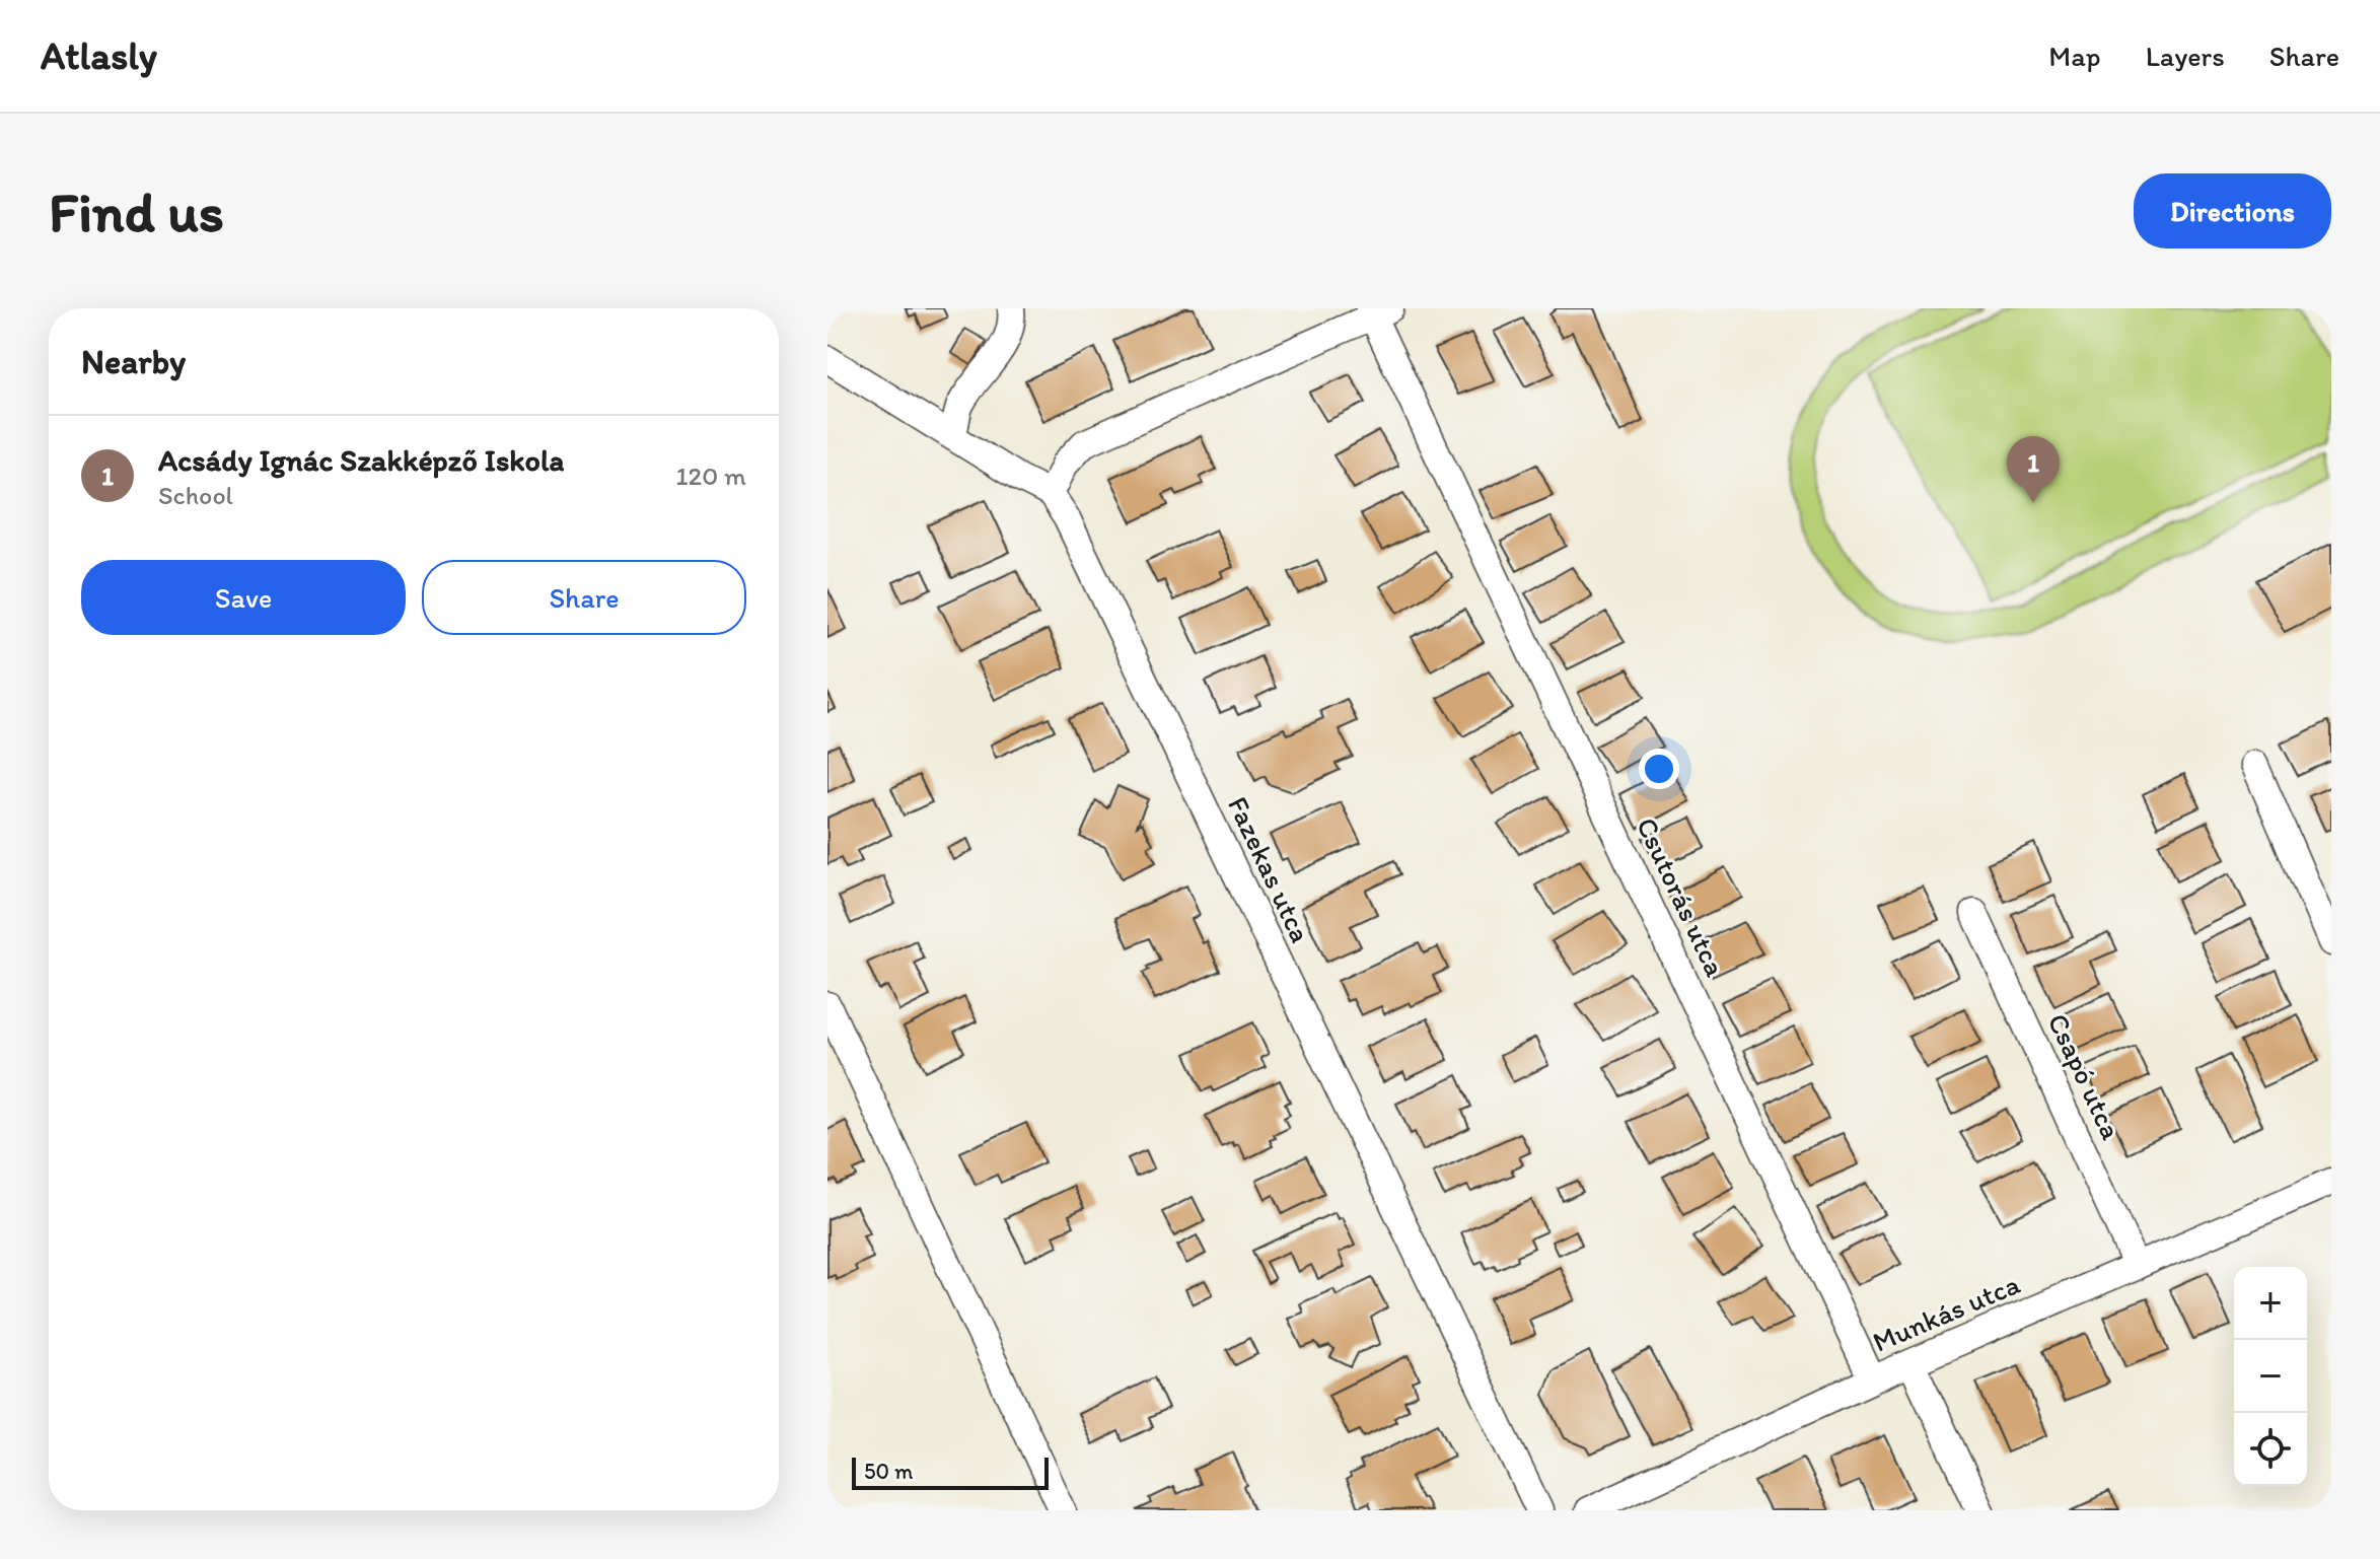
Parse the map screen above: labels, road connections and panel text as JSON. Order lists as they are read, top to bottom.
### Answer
{
  "streets": {
    "street": [
      "Fazekas utca",
      "Csutorás utca",
      "Csapó utca",
      "Munkás utca"
    ]
  },
  "crossings": [
    ["Csutorás utca", "Munkás utca"],
    ["Csapó utca", "Munkás utca"]
  ],
  "scale_bar": "50 m",
  "page": {
    "header": "Atlasly",
    "nav": ["Map", "Layers", "Share"],
    "buttons": [
      "Directions",
      ["Save", "Share"]
    ],
    "title": "Find us",
    "heading": "Nearby",
    "list": [
      {
        "mark": "1",
        "name": "Acsády Ignác Szakképző Iskola",
        "note": "School",
        "value": "120 m"
      }
    ],
    "pins": "1",
    "map_buttons": ["+", "−"],
    "scale": "50 m"
  }
}
